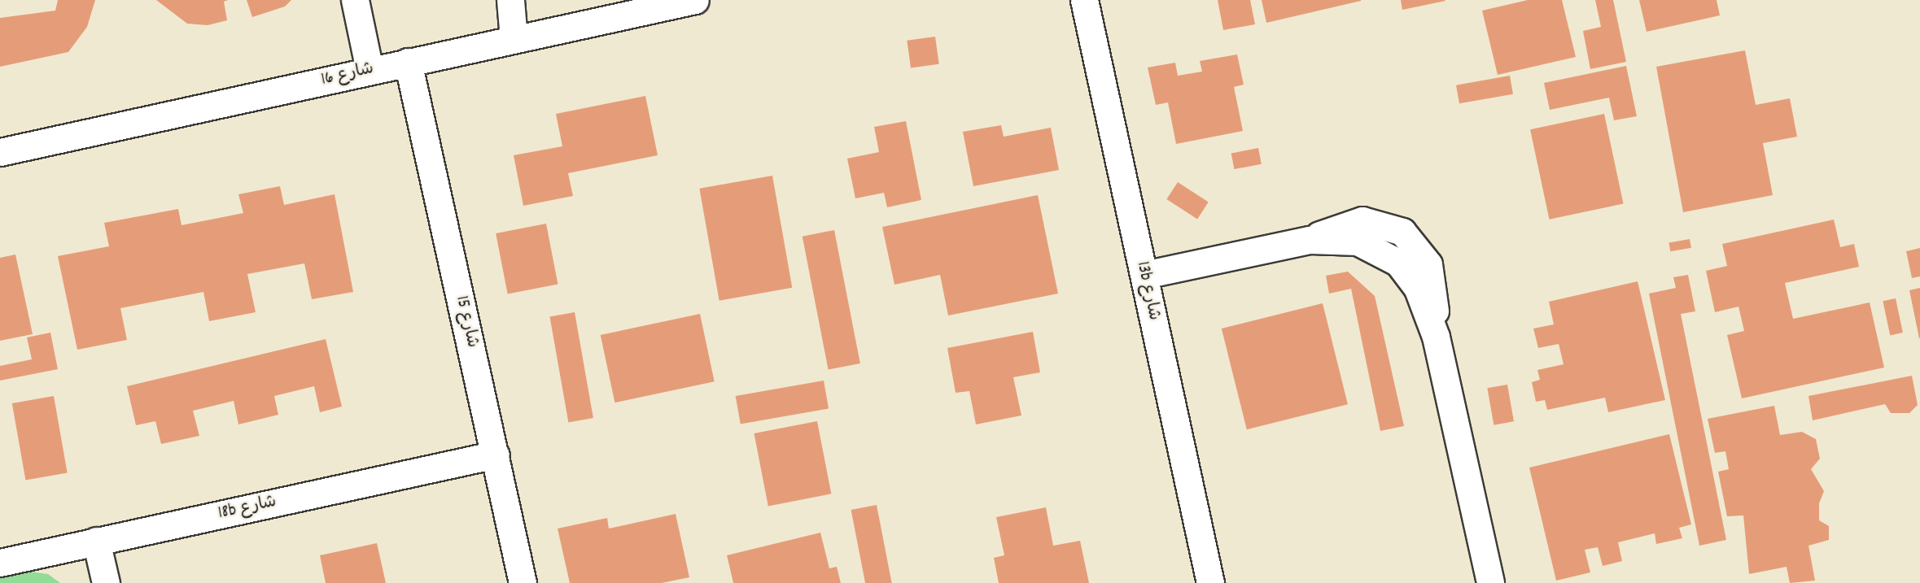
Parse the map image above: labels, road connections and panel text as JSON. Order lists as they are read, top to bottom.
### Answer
{
  "streets": {
    "street": [
      "شارع 16",
      "13b شارع",
      "شارع 15",
      "18b شارع"
    ]
  },
  "crossings": [
    ["شارع 16", "شارع 15"],
    ["شارع 15", "18b شارع"]
  ]
}
